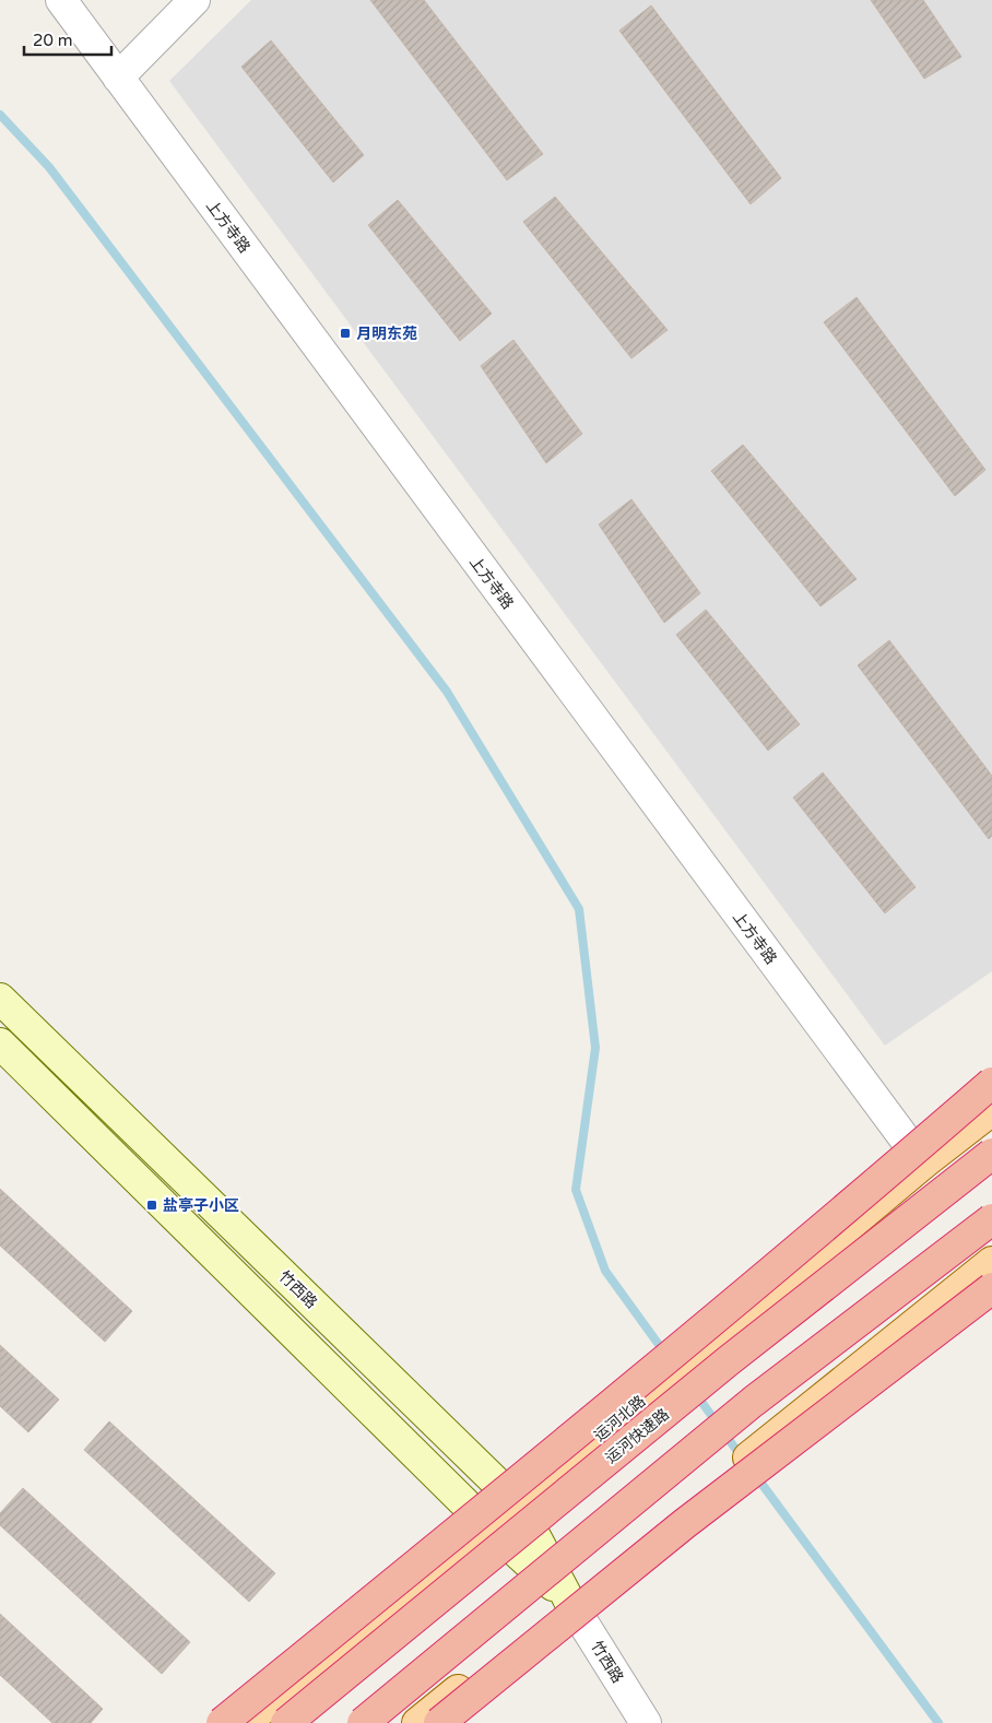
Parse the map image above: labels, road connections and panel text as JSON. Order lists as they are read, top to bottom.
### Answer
{
  "streets": {
    "highway": ["运河快速路"],
    "main road": ["竹西路", "运河北路"],
    "street": ["上方寺路"]
  },
  "crossings": [
    ["上方寺路", "运河北路"],
    ["竹西路", "运河北路"]
  ],
  "places": {
    "transit": ["月明东苑", "盐亭子小区"]
  },
  "scale_bar": "20 m"
}
